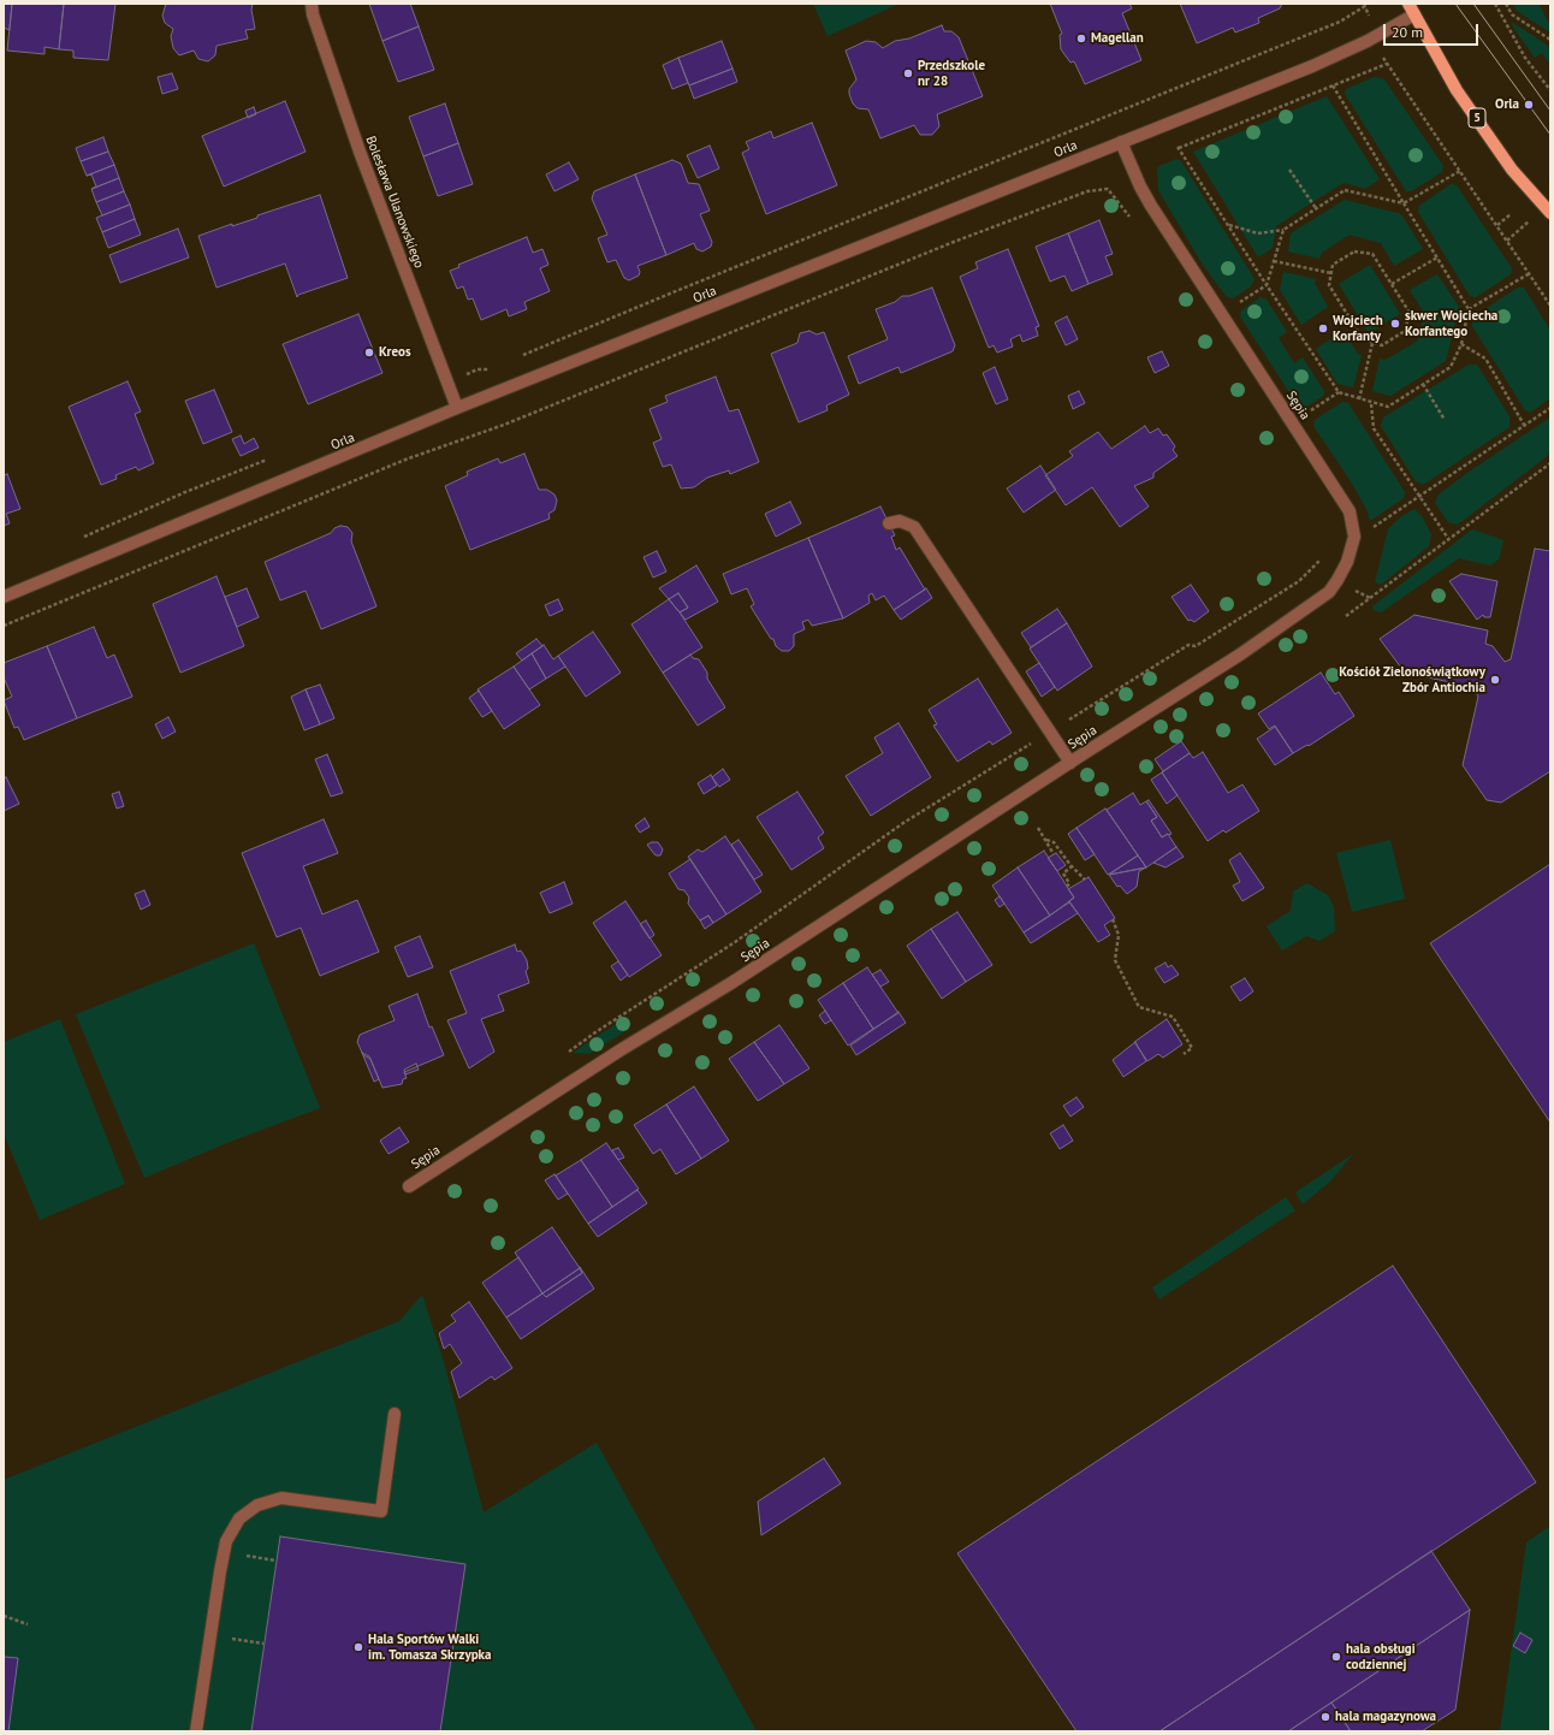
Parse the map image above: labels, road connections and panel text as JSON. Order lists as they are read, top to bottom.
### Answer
{
  "streets": {
    "main road": ["5"],
    "street": ["Orla", "Bolesława Ulanowskiego", "Sępia"]
  },
  "crossings": [
    ["5", "Orla"],
    ["Orla", "Bolesława Ulanowskiego"],
    ["Orla", "Sępia"]
  ],
  "places": [
    "Magellan",
    "Przedszkole nr 28",
    "Orla",
    "skwer Wojciecha Korfantego",
    "Wojciech Korfanty",
    "Kreos",
    "Kościół Zielonoświątkowy Zbór Antiochia",
    "Hala Sportów Walki im. Tomasza Skrzypka",
    "hala obsługi codziennej",
    "hala magazynowa"
  ],
  "scale_bar": "20 m"
}
